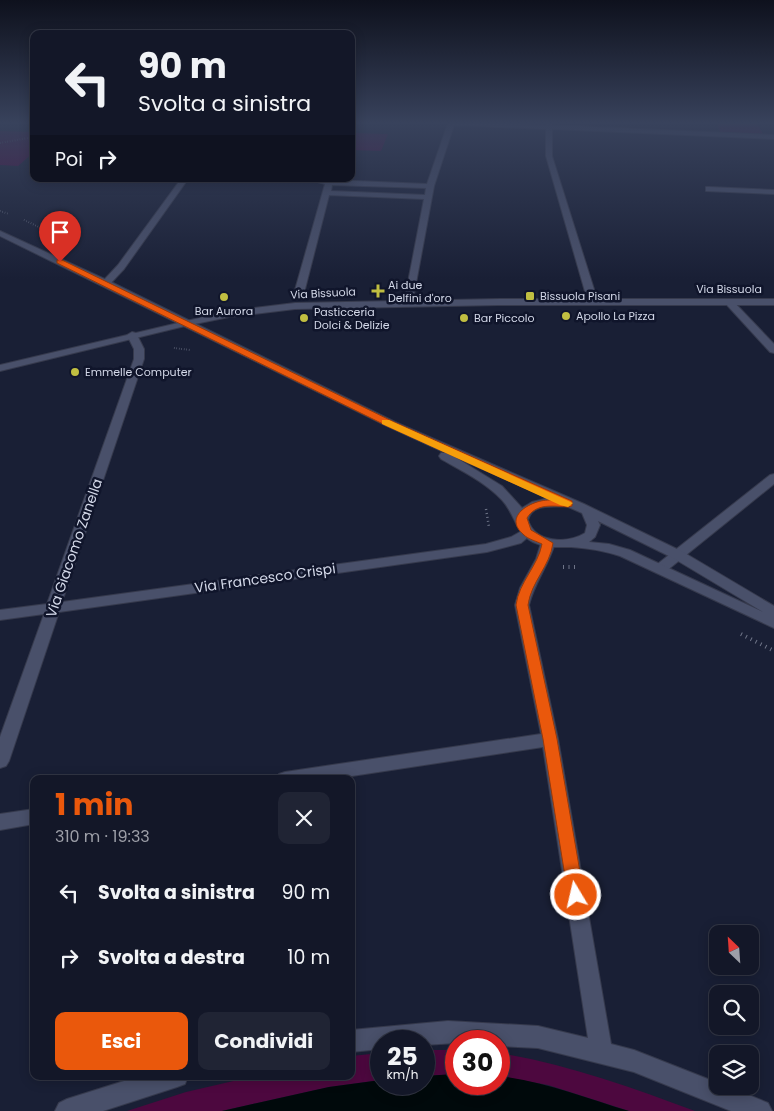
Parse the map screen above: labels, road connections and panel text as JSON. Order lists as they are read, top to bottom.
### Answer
{
  "streets": {
    "street": ["Via Bissuola", "Via Giacomo Zanella", "Via Francesco Crispi"]
  },
  "crossings": [
    ["Via Bissuola", "Via Giacomo Zanella"],
    ["Via Giacomo Zanella", "Via Francesco Crispi"]
  ],
  "places": {
    "health": ["Ai due Delfini d'oro"],
    "transit": ["Bissuola Pisani"],
    "other": [
      "Bar Aurora",
      "Apollo La Pizza",
      "Pasticceria Dolci & Delizie",
      "Bar Piccolo",
      "Emmelle Computer"
    ]
  },
  "north": "top left",
  "page": {
    "turn": ["90 m", "Svolta a sinistra"],
    "then": "Poi",
    "heading": ["1 min", "310 m · 19:33"],
    "list": [
      {
        "name": "Svolta a sinistra",
        "value": "90 m"
      },
      {
        "name": "Svolta a destra",
        "value": "10 m"
      }
    ],
    "buttons": ["Esci", "Condividi"],
    "speed": "25 km/h",
    "limit": "30"
  }
}
